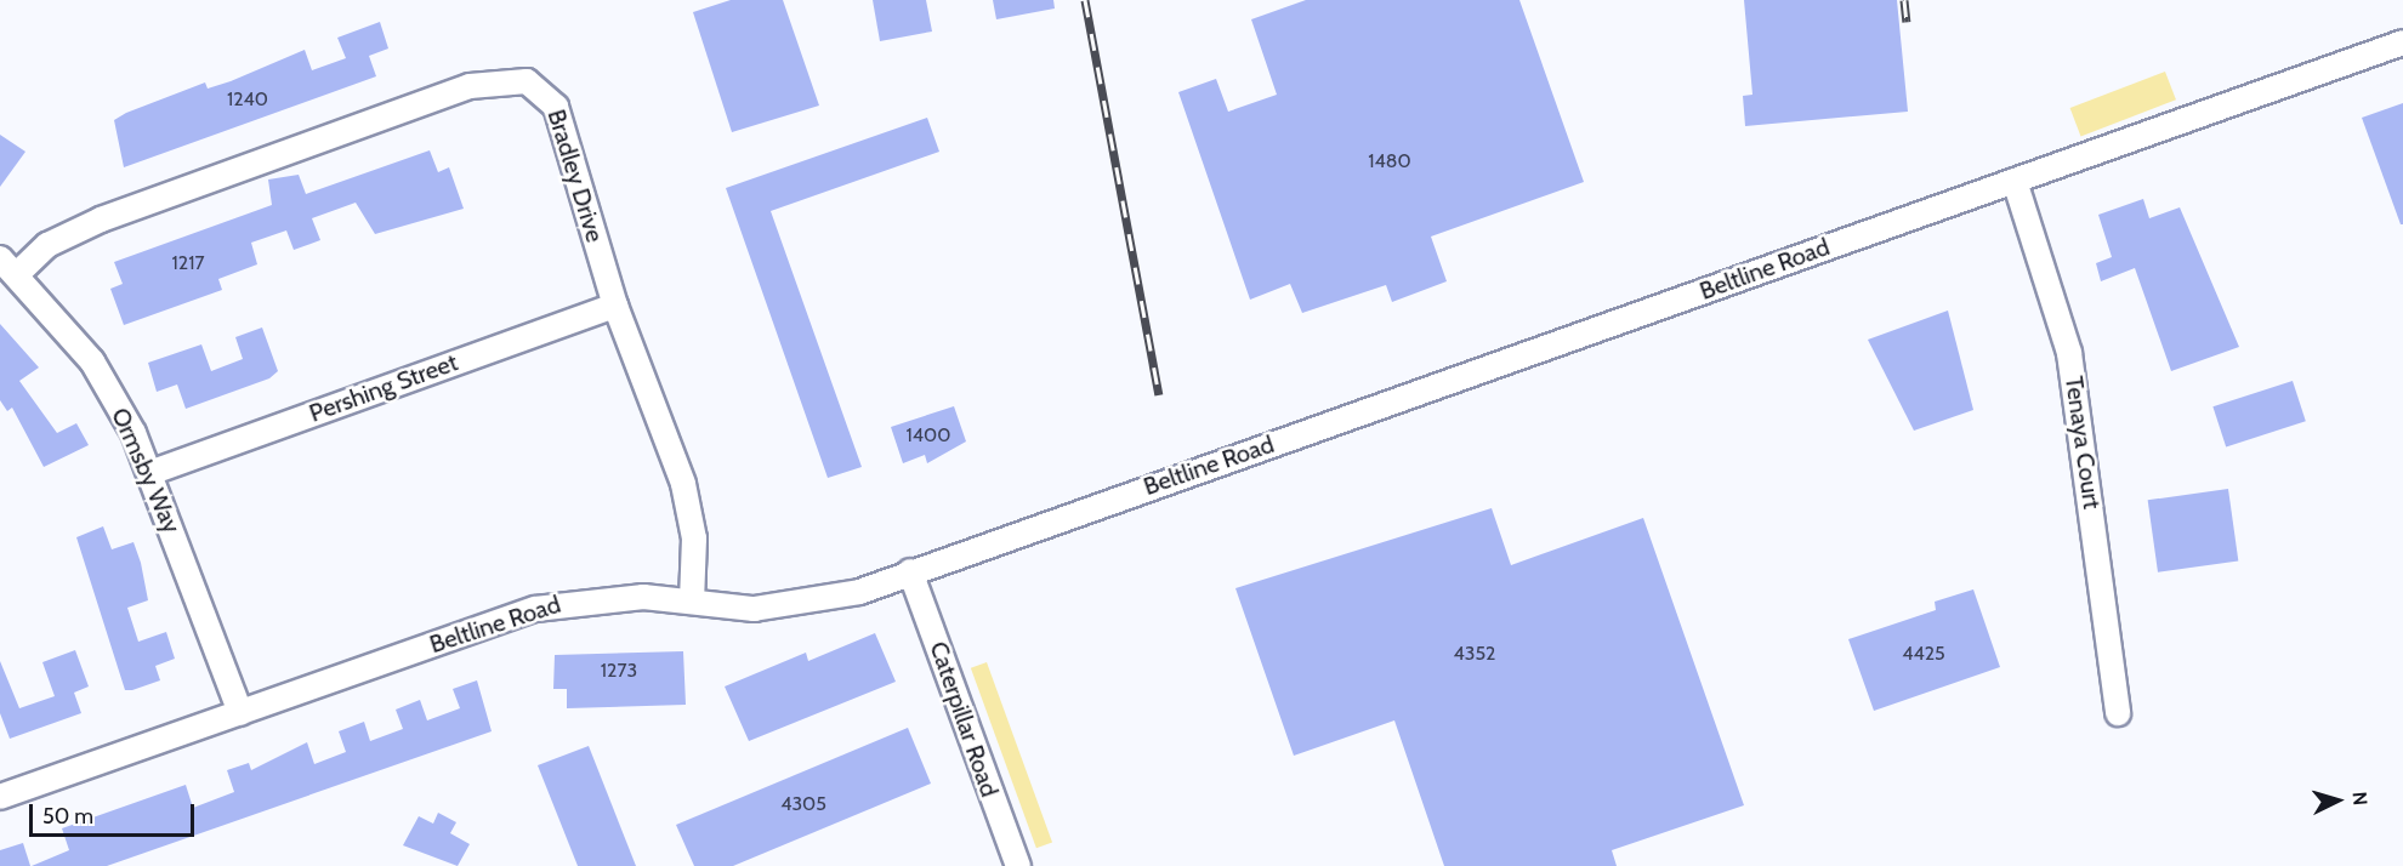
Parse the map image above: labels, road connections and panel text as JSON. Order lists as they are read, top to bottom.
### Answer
{
  "streets": {
    "street": [
      "Bradley Drive",
      "Beltline Road",
      "Pershing Street",
      "Tenaya Court",
      "Ormsby Way",
      "Caterpillar Road"
    ]
  },
  "crossings": [
    ["Bradley Drive", "Beltline Road"],
    ["Bradley Drive", "Pershing Street"],
    ["Bradley Drive", "Ormsby Way"],
    ["Beltline Road", "Tenaya Court"],
    ["Beltline Road", "Ormsby Way"],
    ["Beltline Road", "Caterpillar Road"],
    ["Pershing Street", "Ormsby Way"]
  ],
  "house_numbers": [
    "1240",
    "1480",
    "1217",
    "1400",
    "4352",
    "4425",
    "1273",
    "4305"
  ],
  "scale_bar": "50 m",
  "north": "right"
}
